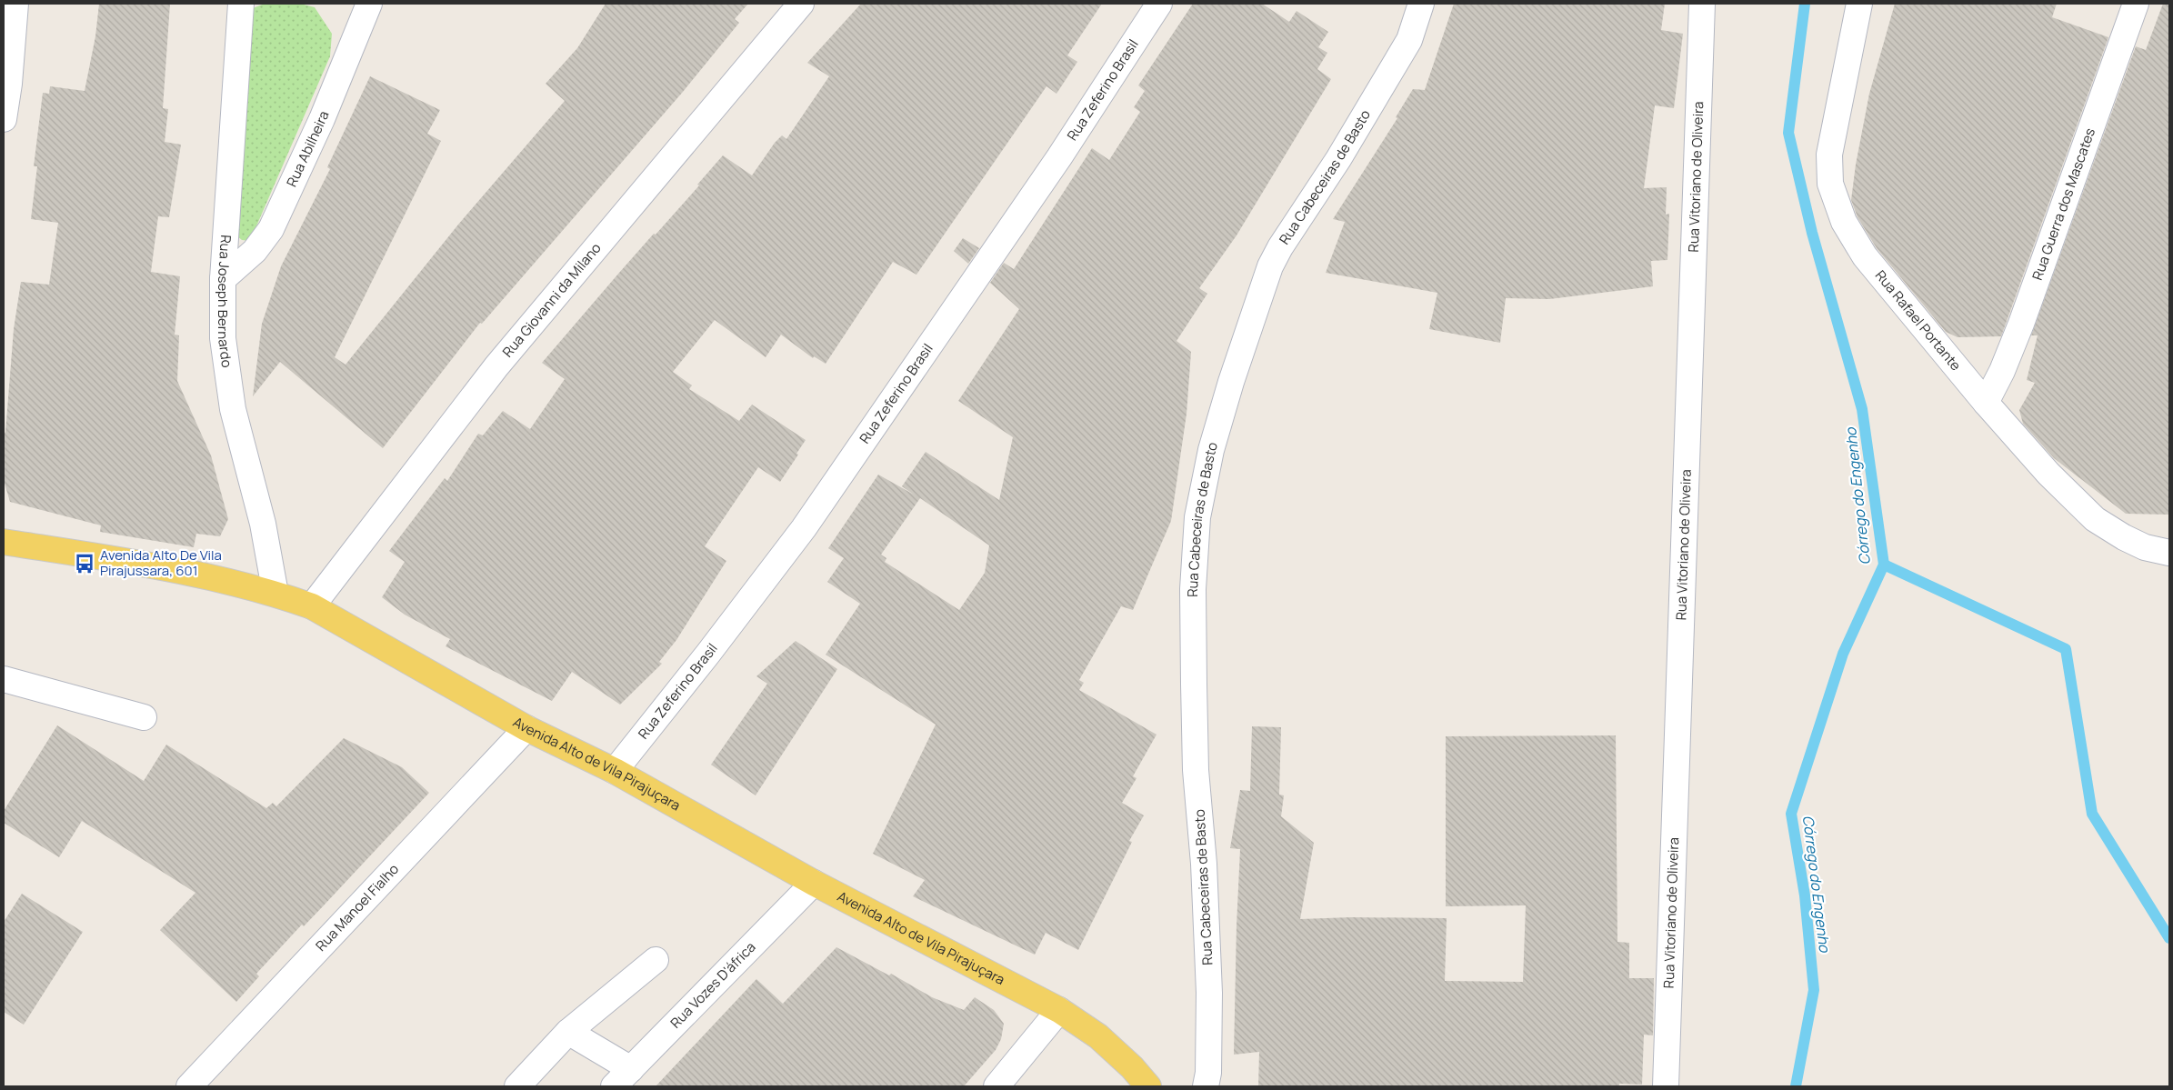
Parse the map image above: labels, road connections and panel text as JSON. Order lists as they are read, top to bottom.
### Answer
{
  "streets": {
    "main road": ["Avenida Alto de Vila Pirajuçara"],
    "street": [
      "Rua Zeferino Brasil",
      "Rua Abilheira",
      "Rua Cabeceiras de Basto",
      "Rua Vitoriano de Oliveira",
      "Rua Guerra dos Mascates",
      "Rua Joseph Bernardo",
      "Rua Giovanni da Milano",
      "Rua Rafael Portante",
      "Rua Manoel Fialho",
      "Rua Vozes D'áfrica"
    ]
  },
  "crossings": [
    ["Rua Zeferino Brasil", "Avenida Alto de Vila Pirajuçara"],
    ["Rua Abilheira", "Rua Joseph Bernardo"],
    ["Rua Guerra dos Mascates", "Rua Rafael Portante"],
    ["Rua Joseph Bernardo", "Avenida Alto de Vila Pirajuçara"],
    ["Rua Giovanni da Milano", "Avenida Alto de Vila Pirajuçara"],
    ["Avenida Alto de Vila Pirajuçara", "Rua Manoel Fialho"],
    ["Avenida Alto de Vila Pirajuçara", "Rua Vozes D'áfrica"]
  ],
  "water": ["Córrego do Engenho"],
  "places": {
    "bus stop": ["Avenida Alto De Vila Pirajussara, 601"]
  }
}
